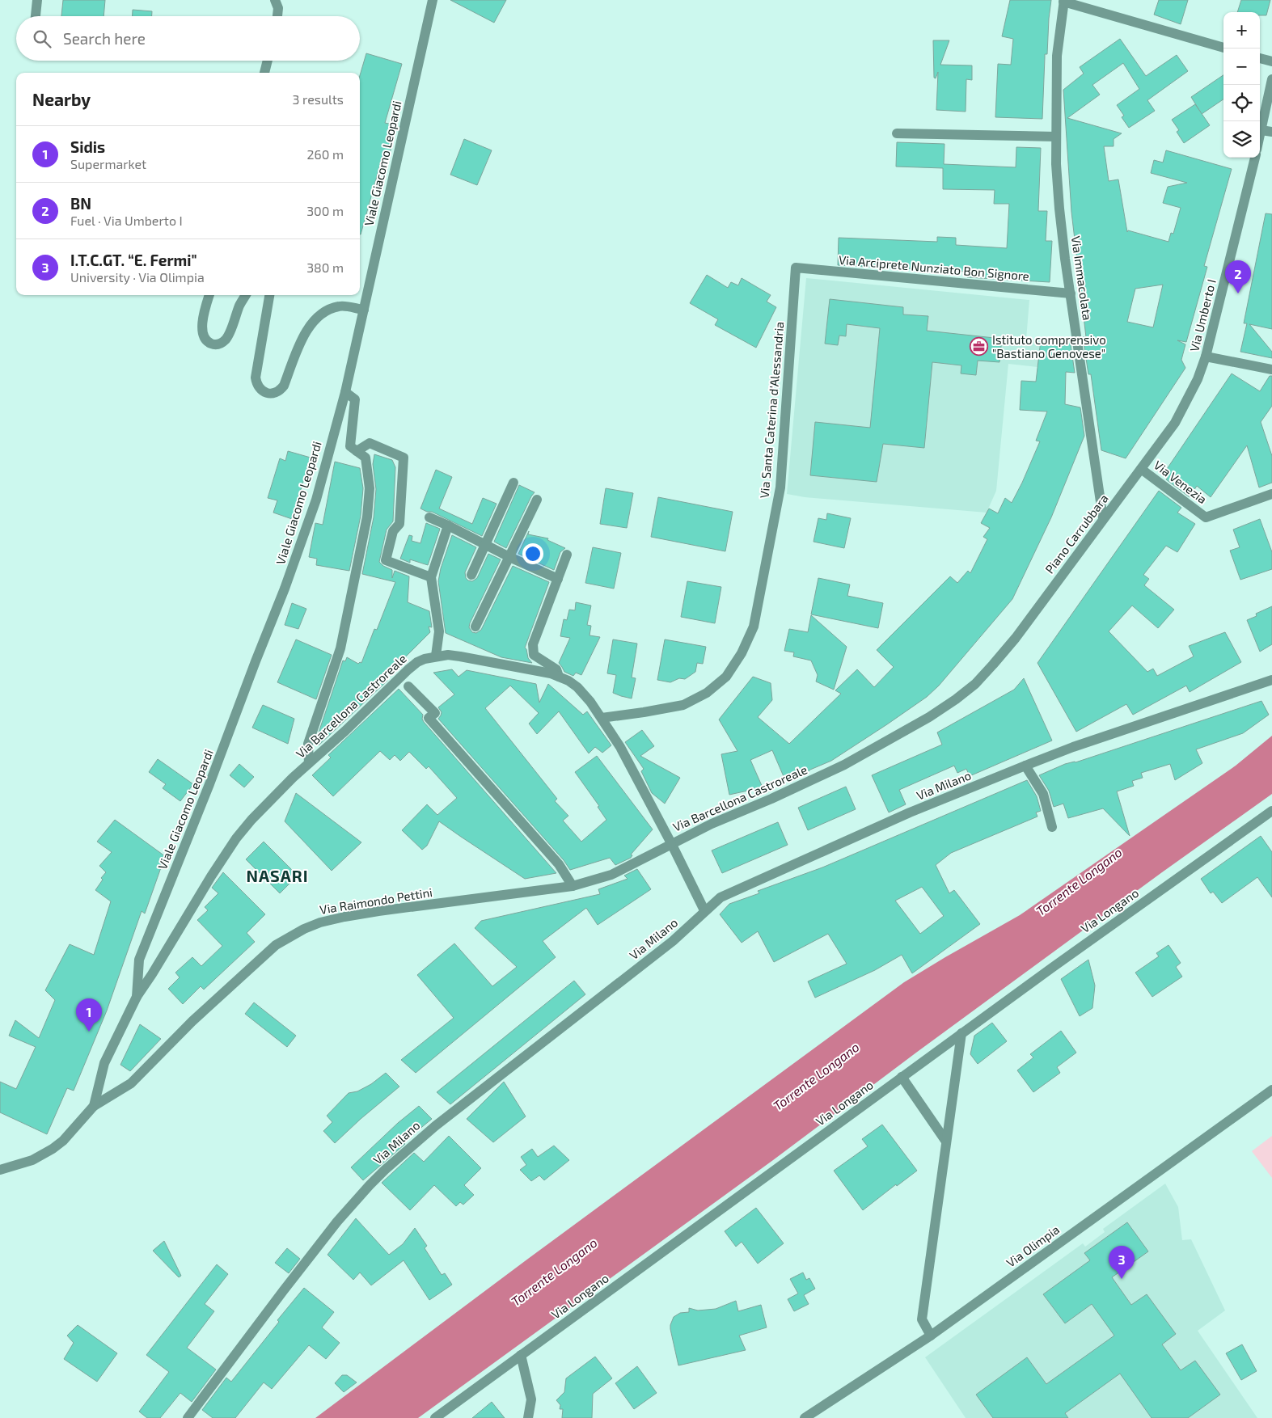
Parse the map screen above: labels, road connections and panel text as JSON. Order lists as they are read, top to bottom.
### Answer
{
  "streets": {
    "street": [
      "Viale Giacomo Leopardi",
      "Via Arciprete Nunziato Bon Signore",
      "Via Immacolata",
      "Via Umberto I",
      "Via Santa Caterina d'Alessandria",
      "Via Venezia",
      "Piano Carrubbara",
      "Via Barcellona Castroreale",
      "Via Milano",
      "Via Raimondo Pettini",
      "Via Longano",
      "Via Olimpia"
    ]
  },
  "crossings": [
    ["Viale Giacomo Leopardi", "Via Barcellona Castroreale"],
    ["Via Arciprete Nunziato Bon Signore", "Via Immacolata"],
    ["Via Arciprete Nunziato Bon Signore", "Via Santa Caterina d'Alessandria"],
    ["Via Immacolata", "Piano Carrubbara"],
    ["Via Umberto I", "Via Venezia"],
    ["Via Umberto I", "Piano Carrubbara"],
    ["Via Santa Caterina d'Alessandria", "Via Barcellona Castroreale"],
    ["Via Venezia", "Piano Carrubbara"],
    ["Piano Carrubbara", "Via Barcellona Castroreale"],
    ["Via Barcellona Castroreale", "Via Raimondo Pettini"]
  ],
  "districts": ["NASARI"],
  "water": ["Torrente Longano"],
  "places": {
    "office": ["Istituto comprensivo \"Bastiano Genovese\""]
  },
  "page": {
    "map_buttons": ["+", "−"],
    "search": "Search here",
    "heading": ["Nearby", "3 results"],
    "list": [
      {
        "mark": "1",
        "name": "Sidis",
        "note": "Supermarket",
        "value": "260 m"
      },
      {
        "mark": "2",
        "name": "BN",
        "note": "Fuel · Via Umberto I",
        "value": "300 m"
      },
      {
        "mark": "3",
        "name": "I.T.C.GT. “E. Fermi\"",
        "note": "University · Via Olimpia",
        "value": "380 m"
      }
    ],
    "pins": ["2", "1", "3"]
  }
}
